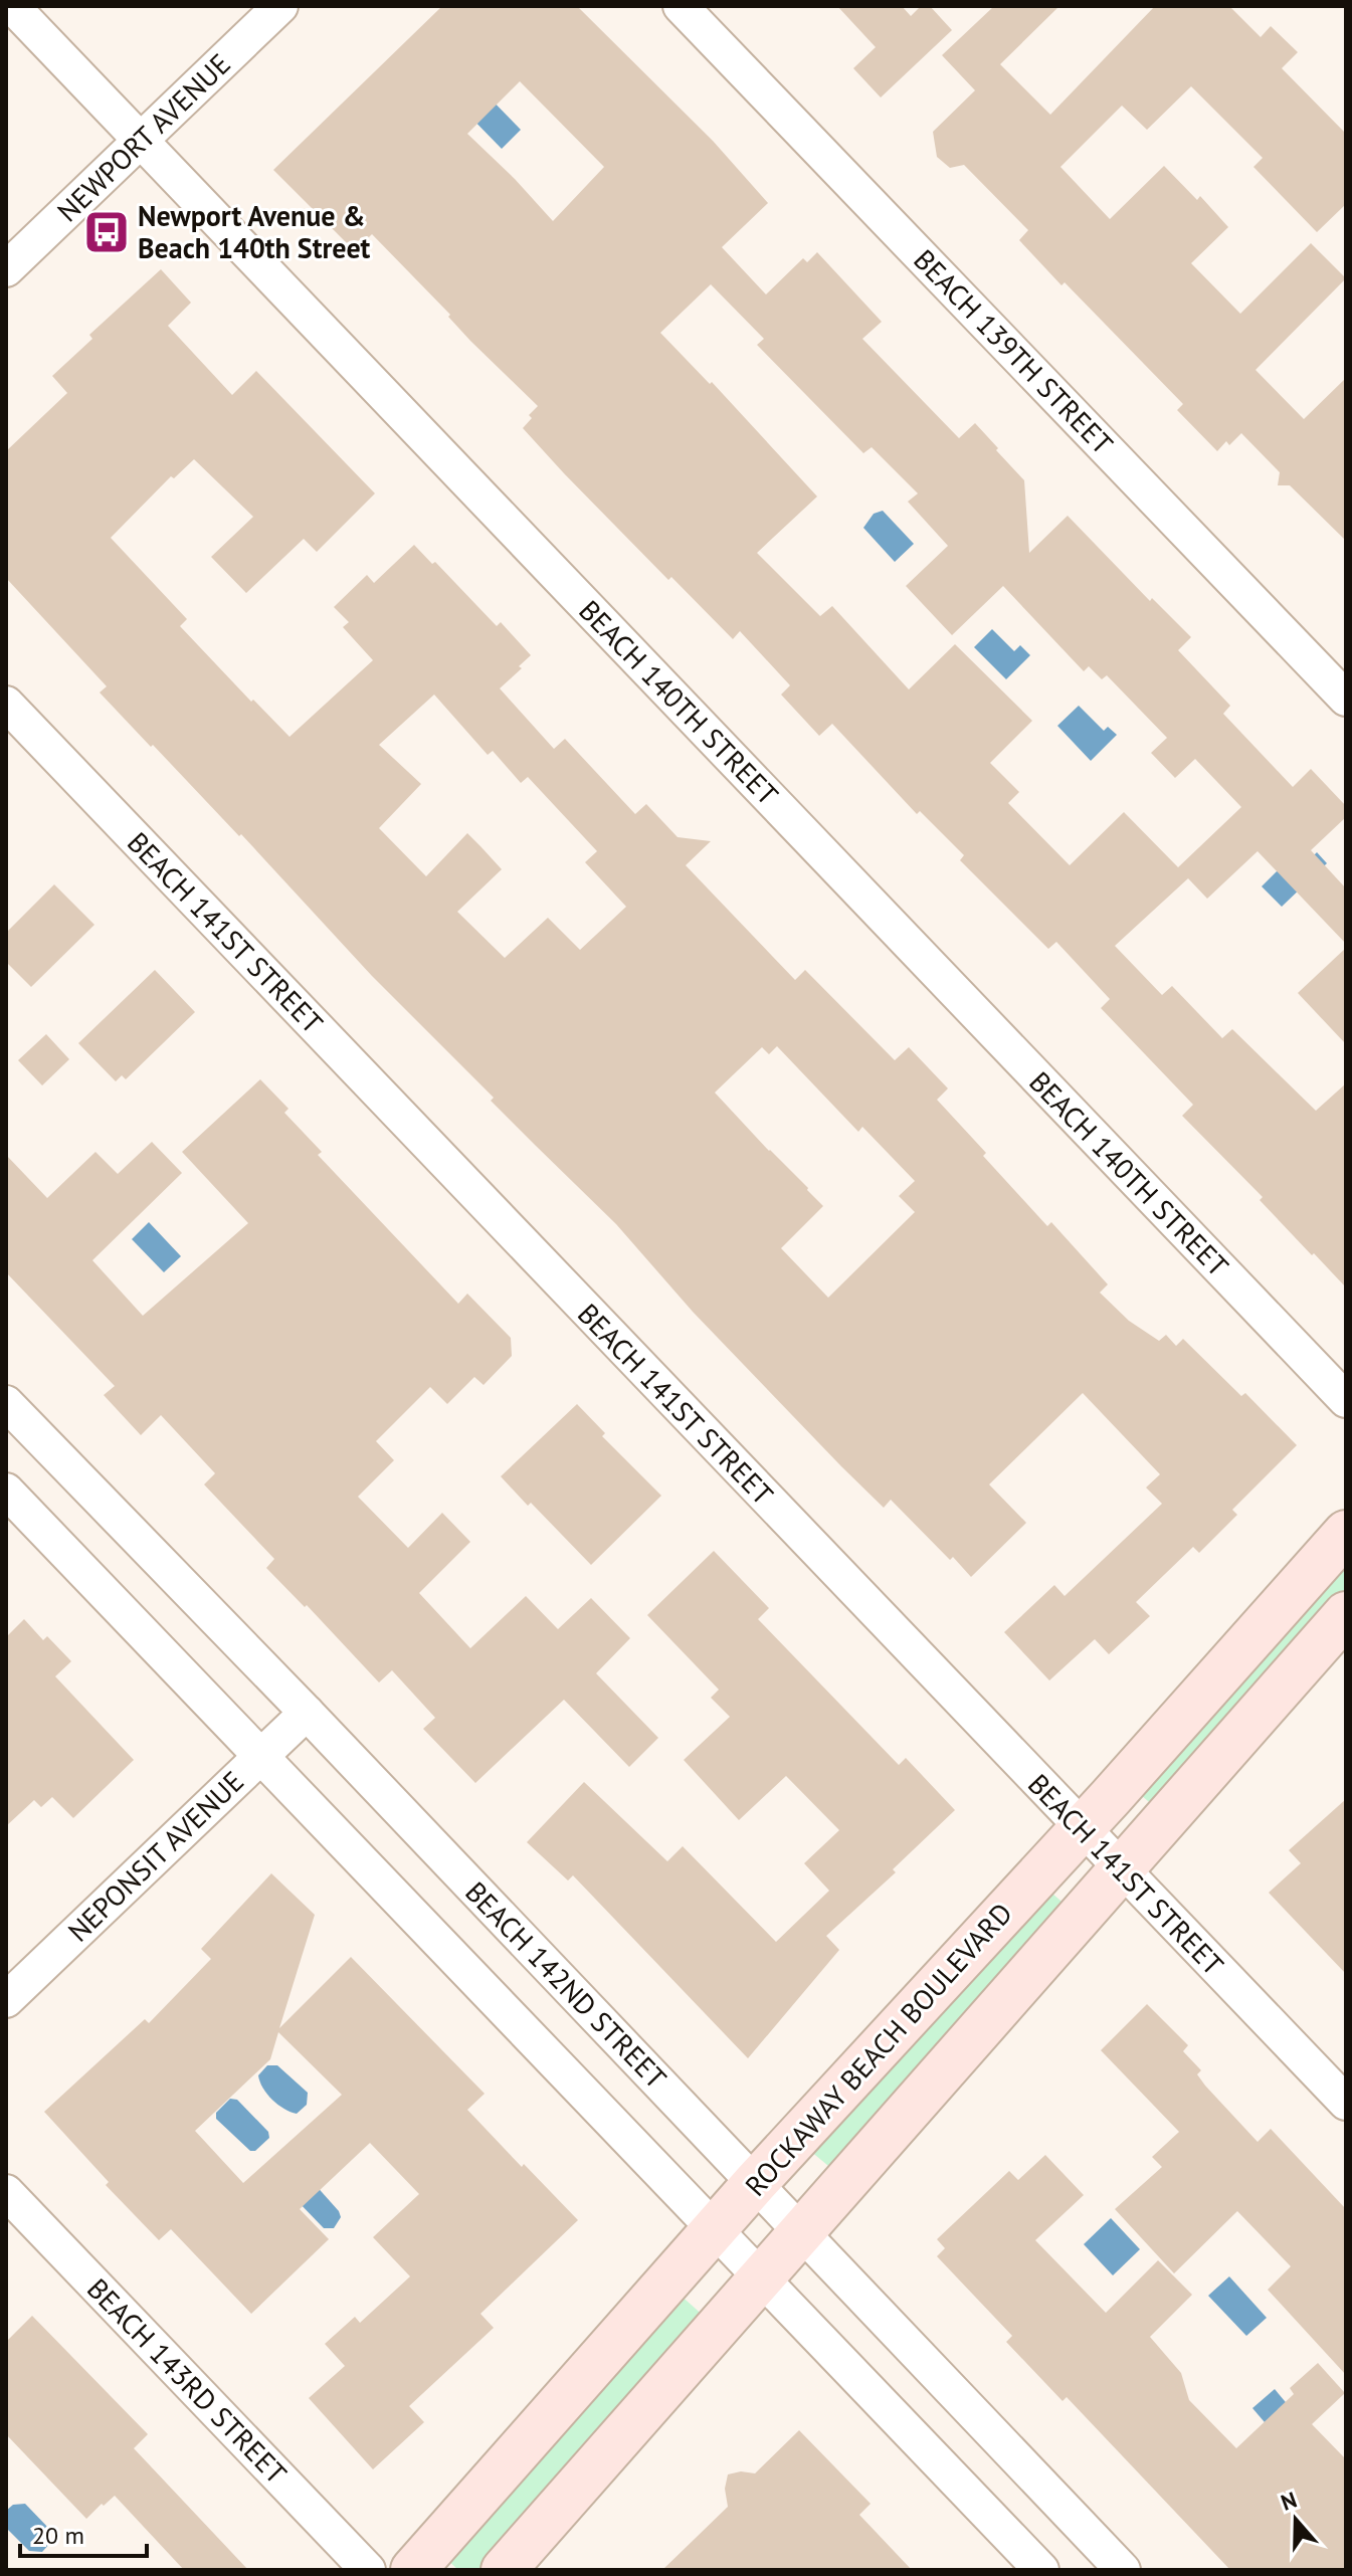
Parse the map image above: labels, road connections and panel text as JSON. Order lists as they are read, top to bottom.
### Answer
{
  "streets": {
    "street": [
      "NEWPORT AVENUE",
      "BEACH 139TH STREET",
      "BEACH 140TH STREET",
      "BEACH 141ST STREET",
      "NEPONSIT AVENUE",
      "BEACH 142ND STREET",
      "ROCKAWAY BEACH BOULEVARD",
      "BEACH 143RD STREET"
    ]
  },
  "crossings": [
    ["NEWPORT AVENUE", "BEACH 140TH STREET"],
    ["BEACH 141ST STREET", "ROCKAWAY BEACH BOULEVARD"],
    ["NEPONSIT AVENUE", "BEACH 142ND STREET"],
    ["BEACH 142ND STREET", "ROCKAWAY BEACH BOULEVARD"]
  ],
  "places": {
    "bus stop": ["Newport Avenue & Beach 140th Street"]
  },
  "scale_bar": "20 m",
  "north": "top"
}
